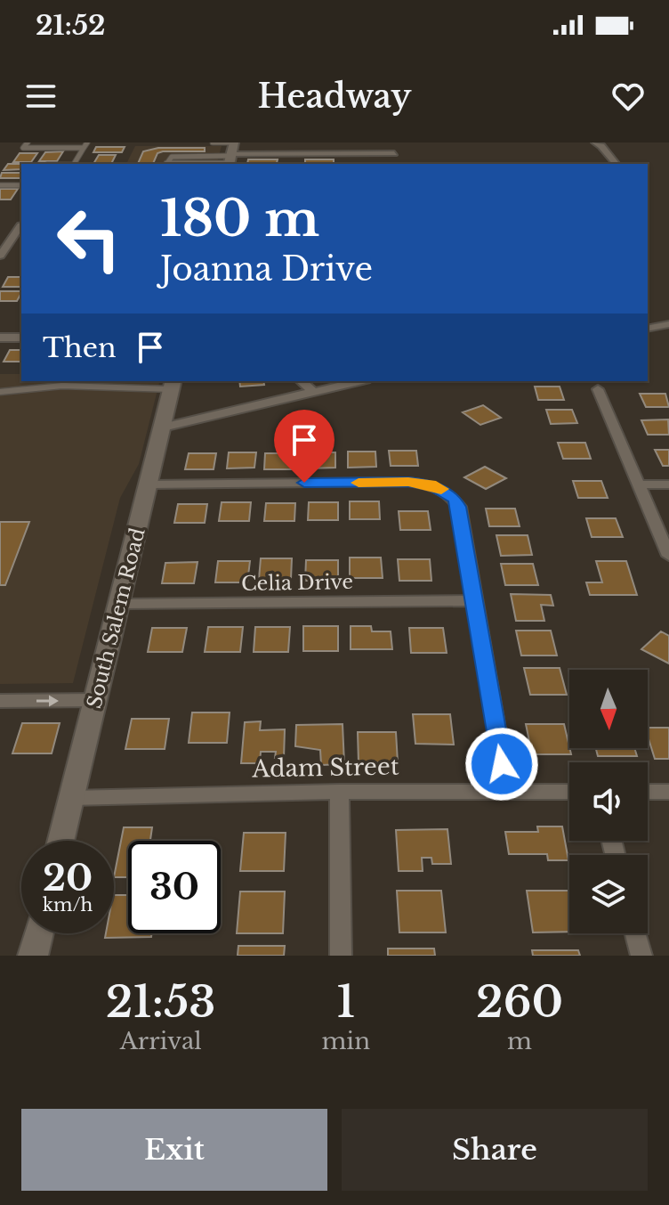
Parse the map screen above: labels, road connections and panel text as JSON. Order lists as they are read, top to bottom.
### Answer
{
  "streets": {
    "main road": ["South Salem Road"],
    "street": ["Celia Drive", "Adam Street"]
  },
  "crossings": [
    ["Celia Drive", "South Salem Road"],
    ["South Salem Road", "Adam Street"]
  ],
  "north": "bottom",
  "page": {
    "status": "21:52",
    "header": "Headway",
    "turn": ["180 m", "Joanna Drive"],
    "then": "Then",
    "speed": "20 km/h",
    "limit": "30",
    "eta": [
      "21:53",
      "Arrival",
      "1",
      "min",
      "260",
      "m"
    ],
    "buttons": ["Exit", "Share"]
  }
}
